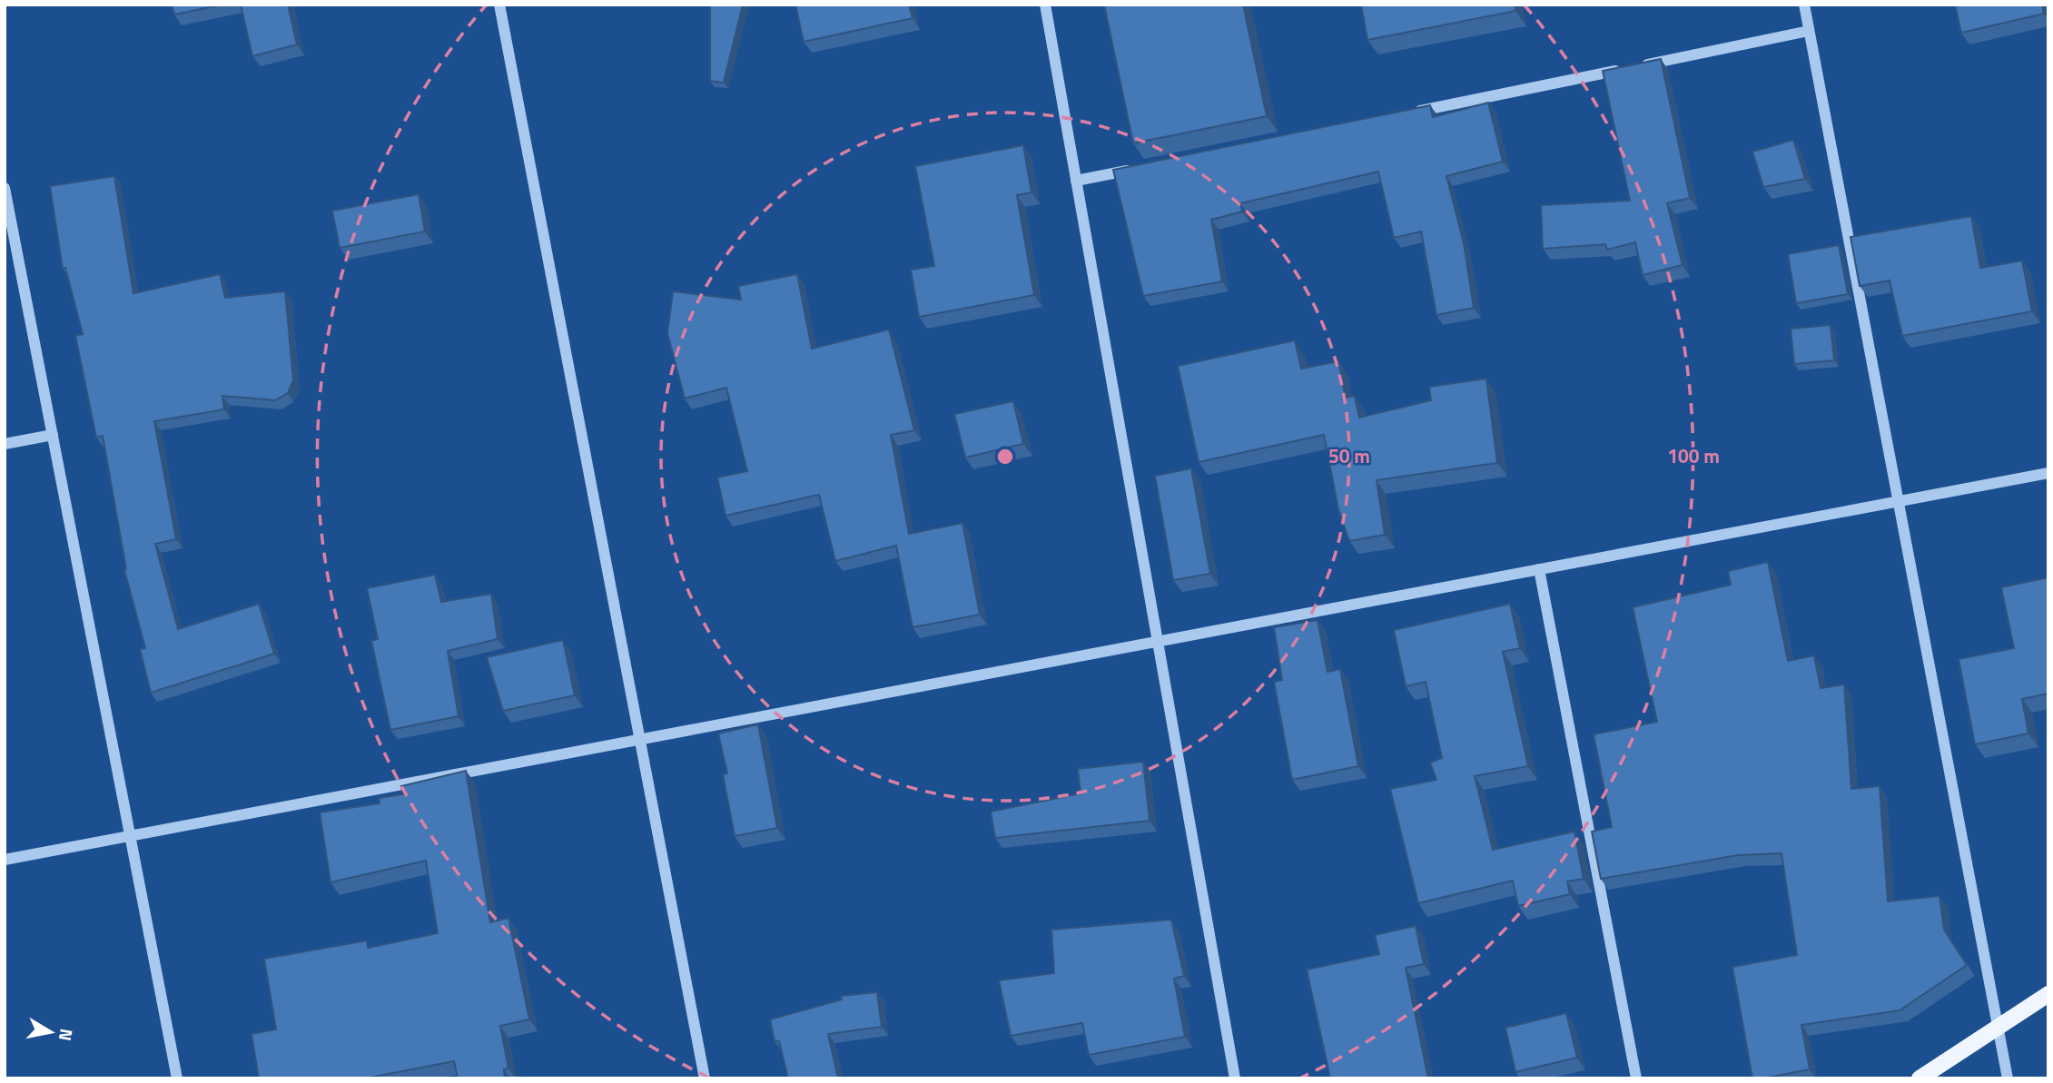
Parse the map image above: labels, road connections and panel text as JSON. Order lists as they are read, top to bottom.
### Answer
{
  "north": "right",
  "rings": ["50 m", "100 m"]
}
